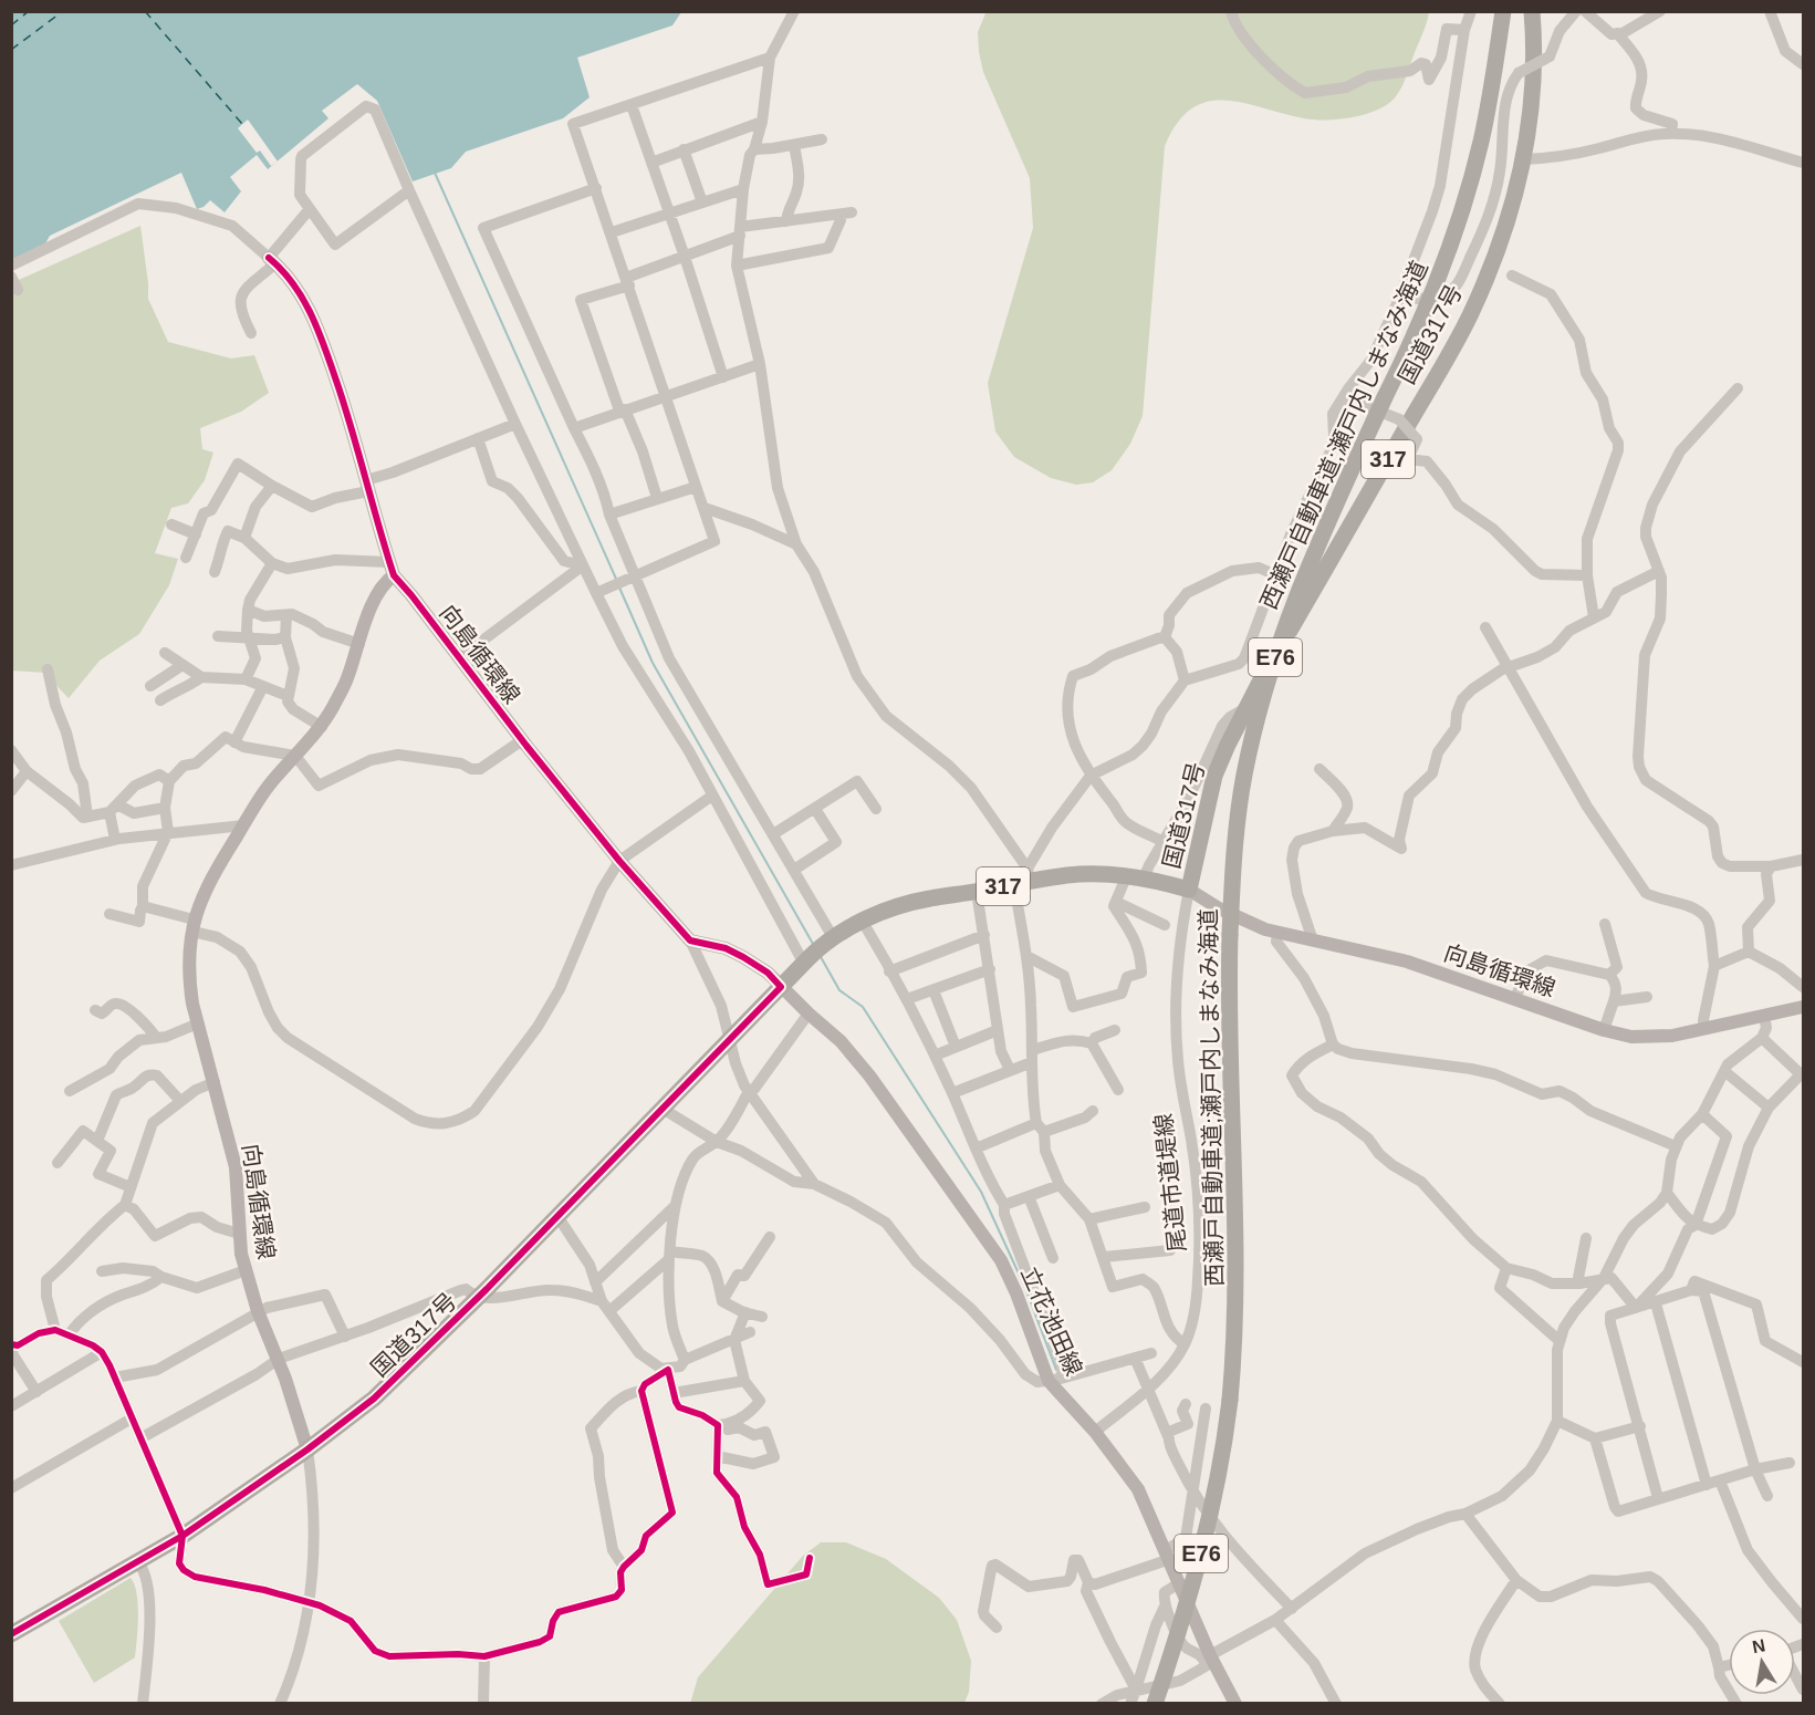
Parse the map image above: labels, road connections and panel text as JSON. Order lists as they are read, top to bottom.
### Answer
{
  "streets": {
    "highway": [
      "国道317号",
      "西瀬戸自動車道;瀬戸内しまなみ海道",
      "317",
      "E76"
    ],
    "main road": ["向島循環線", "立花池田線"],
    "street": ["尾道市道堤線"]
  },
  "crossings": [
    ["国道317号", "向島循環線"],
    ["国道317号", "尾道市道堤線"],
    ["国道317号", "立花池田線"],
    ["向島循環線", "尾道市道堤線"],
    ["尾道市道堤線", "立花池田線"]
  ],
  "north": "top"
}
